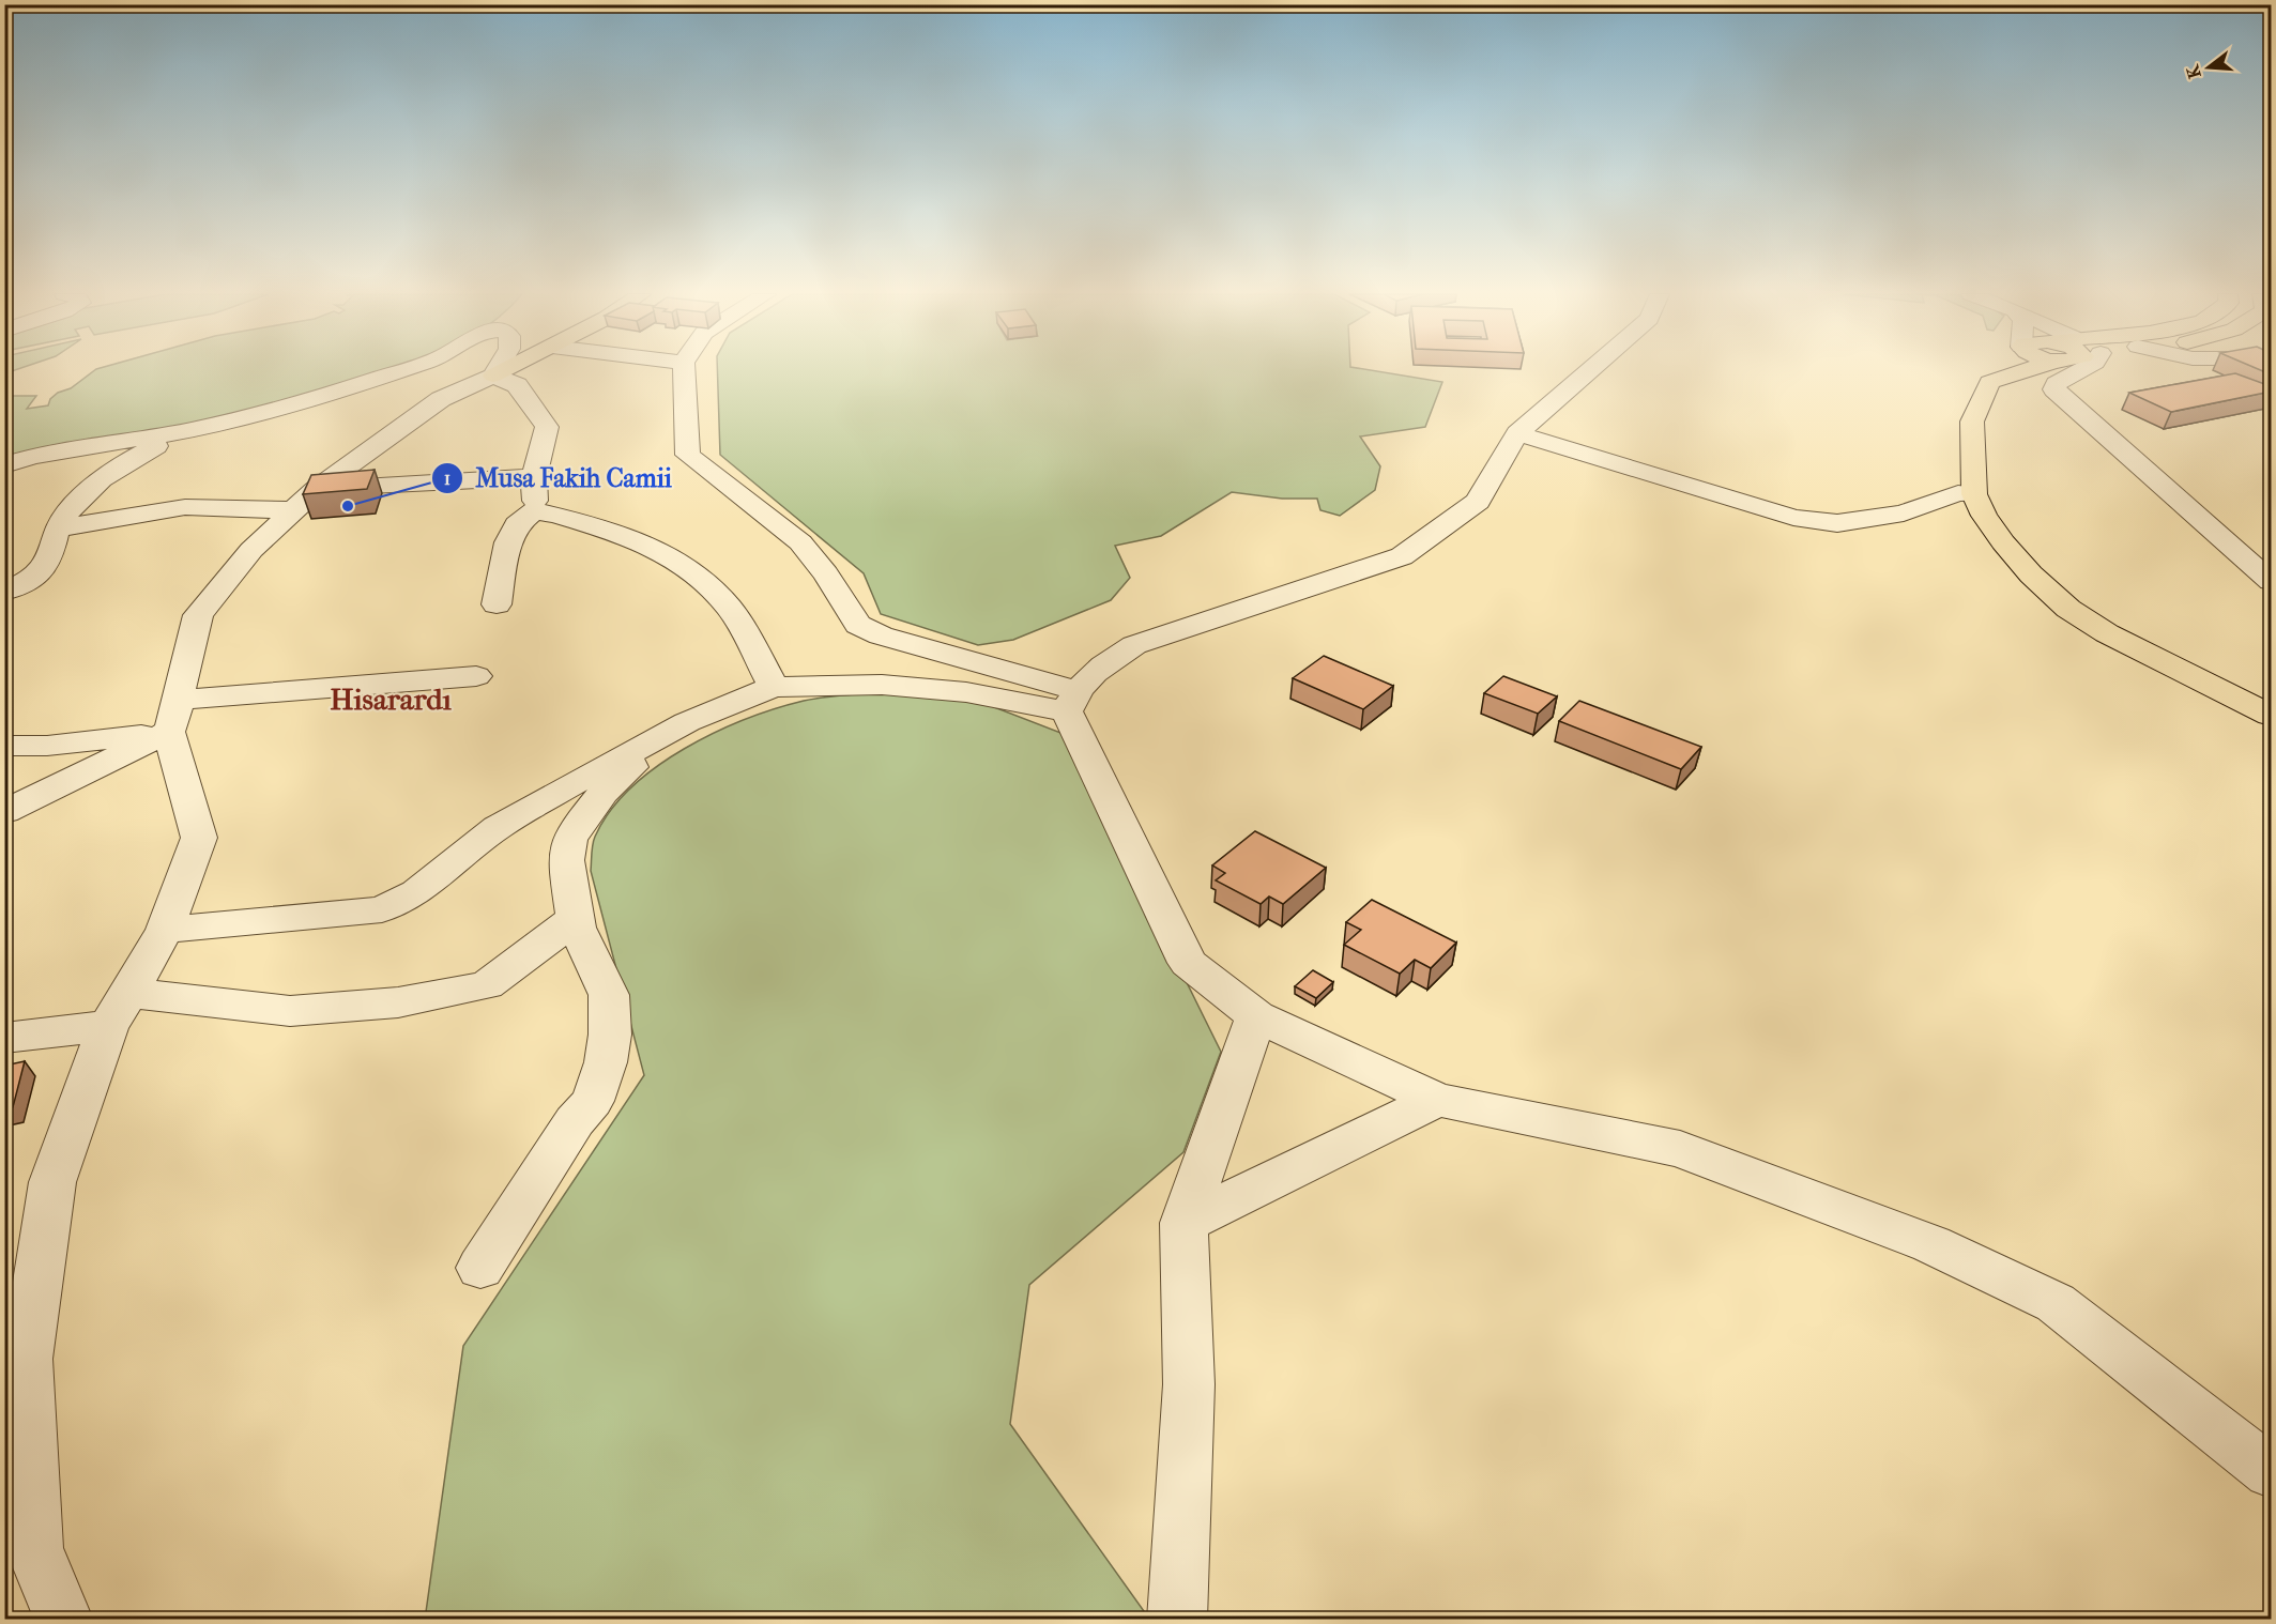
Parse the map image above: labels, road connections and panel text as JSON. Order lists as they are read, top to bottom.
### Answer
{
  "districts": ["Hisarardı"],
  "places": ["Musa Fakih Camii"],
  "north": "left"
}
